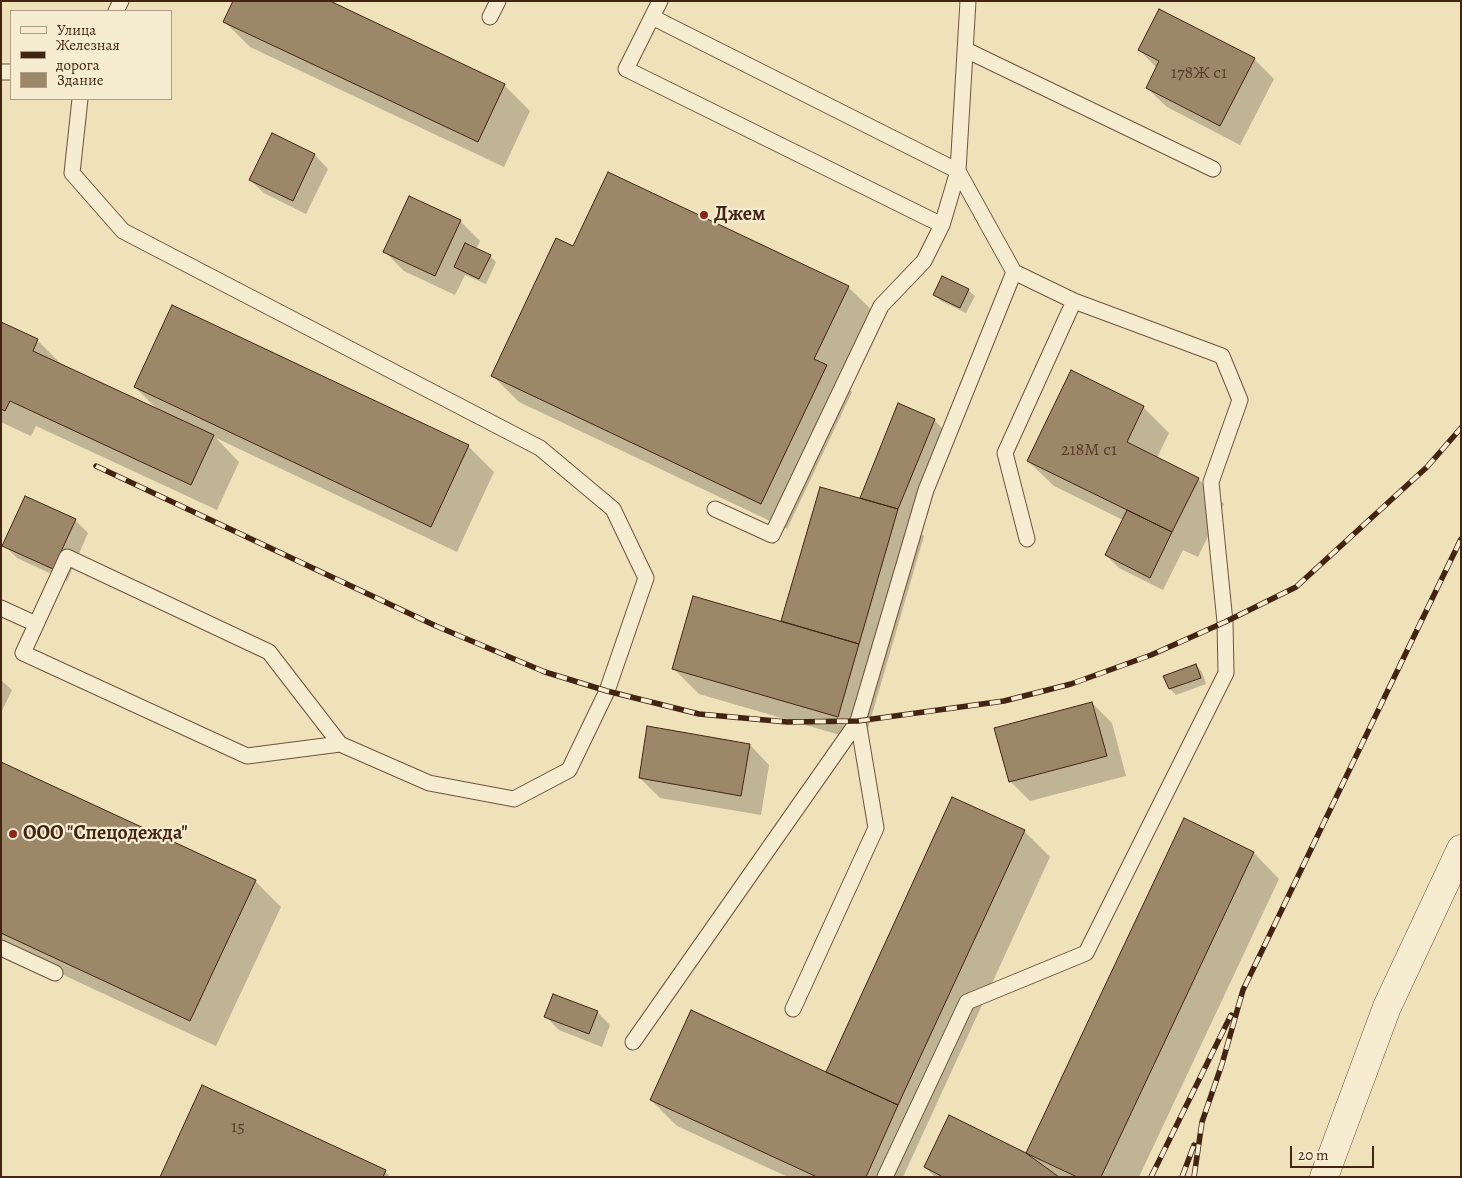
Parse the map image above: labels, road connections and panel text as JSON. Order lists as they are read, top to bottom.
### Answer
{
  "places": ["Джем", "ООО \"Спецодежда\""],
  "house_numbers": ["178Ж с1", "218М с1", "15"],
  "legend": ["Улица", "Железная дорога", "Здание"],
  "scale_bar": "20 m"
}
